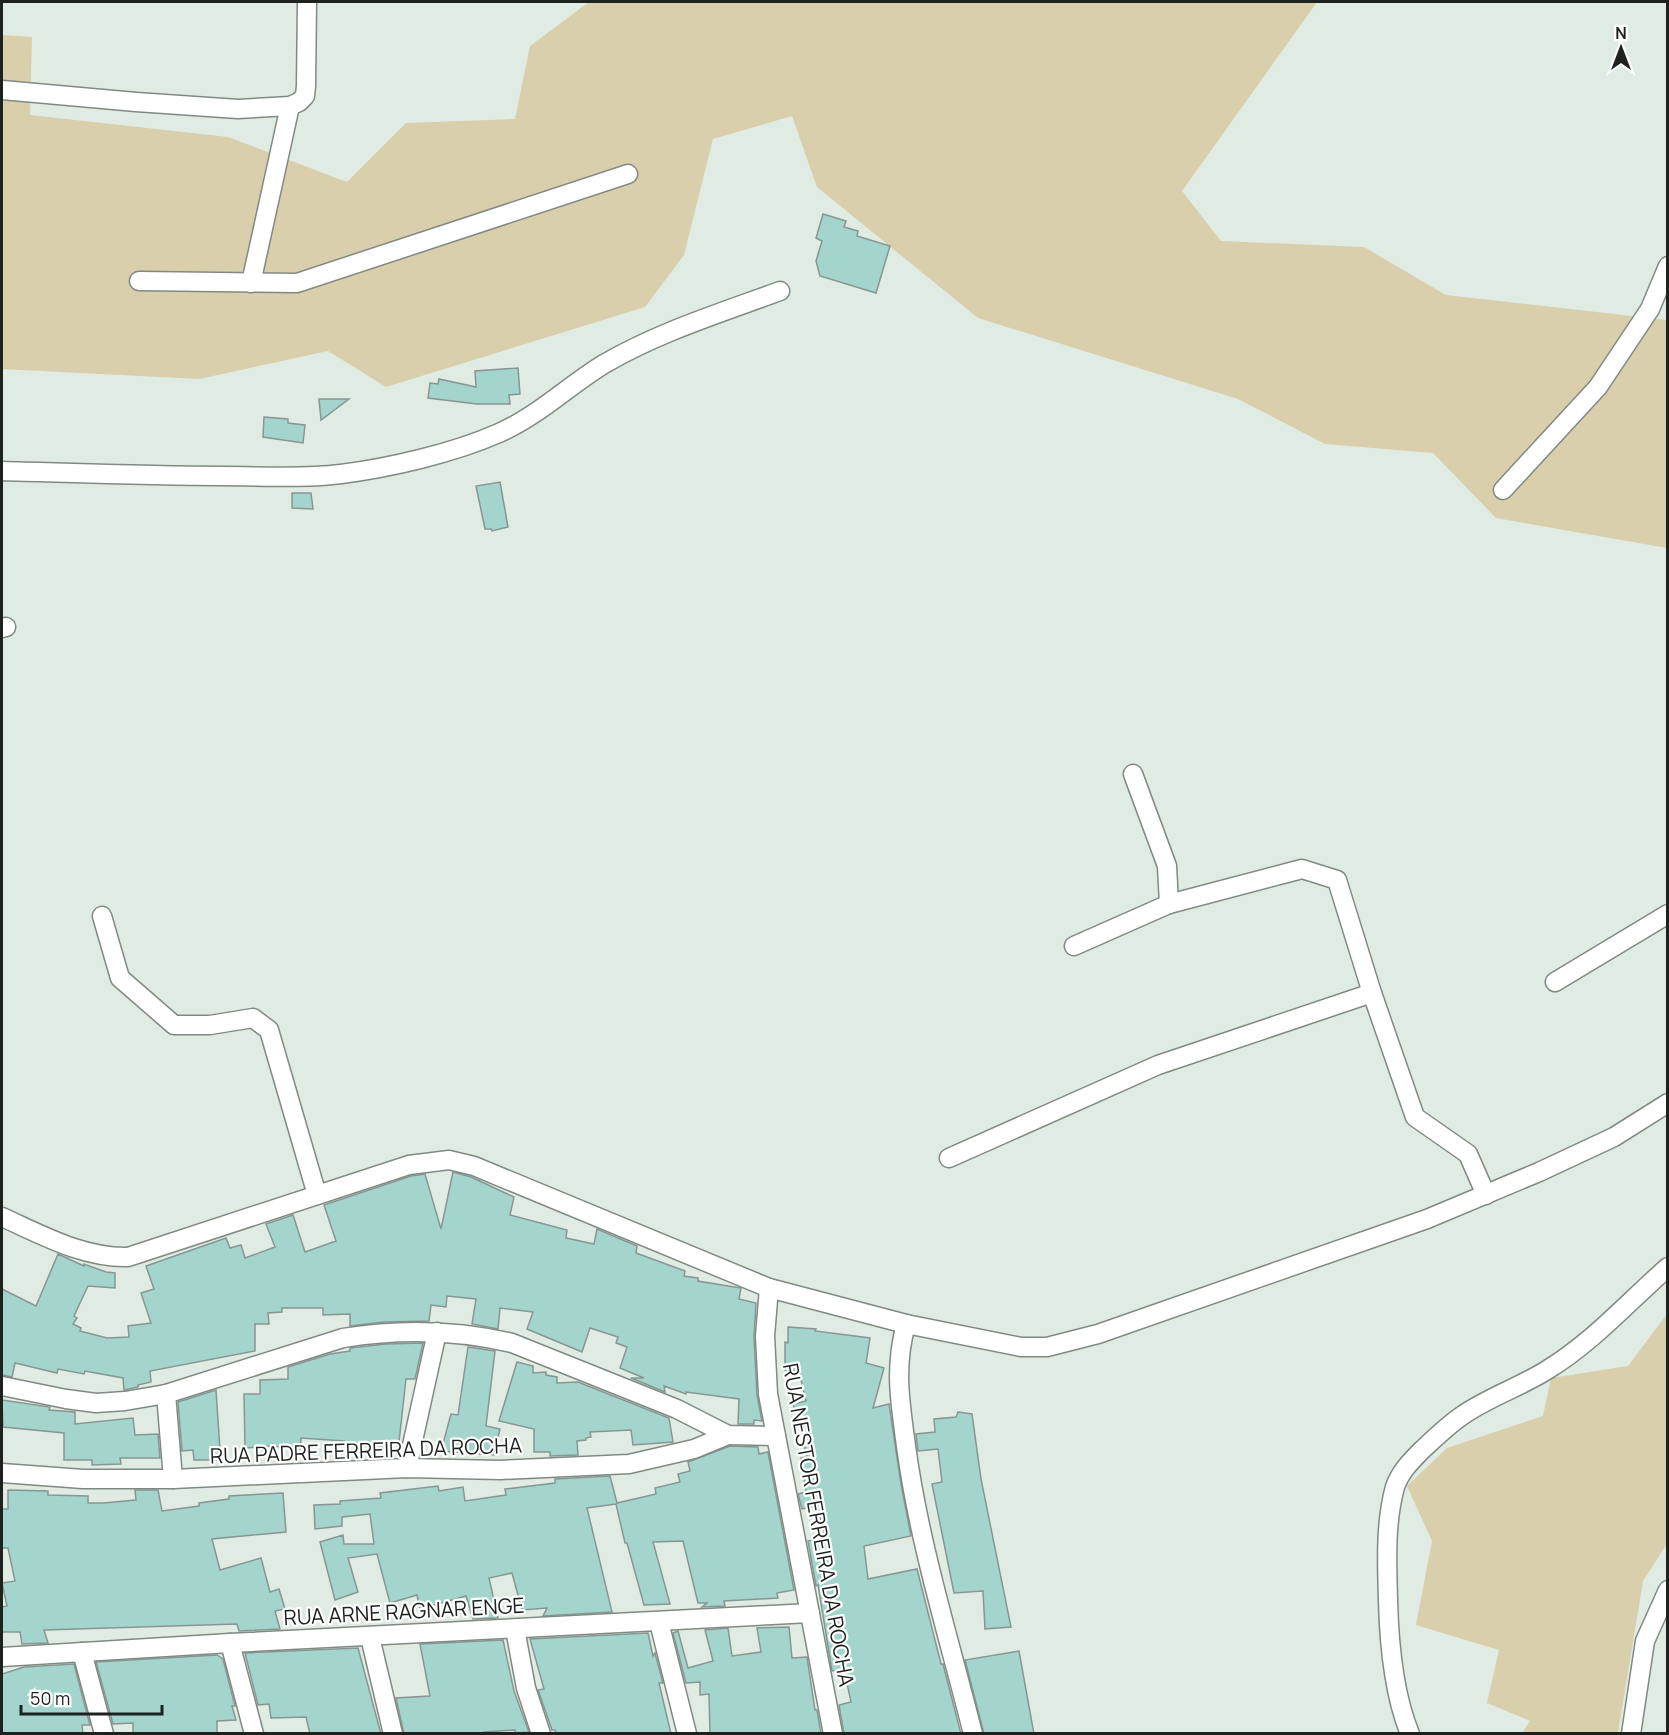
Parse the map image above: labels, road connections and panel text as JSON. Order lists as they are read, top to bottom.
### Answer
{
  "streets": {
    "street": ["RUA PADRE FERREIRA DA ROCHA", "RUA NESTOR FERREIRA DA ROCHA", "RUA ARNE RAGNAR ENGE"]
  },
  "crossings": [
    ["RUA PADRE FERREIRA DA ROCHA", "RUA NESTOR FERREIRA DA ROCHA"],
    ["RUA NESTOR FERREIRA DA ROCHA", "RUA ARNE RAGNAR ENGE"]
  ],
  "scale_bar": "50 m",
  "north": "top"
}
